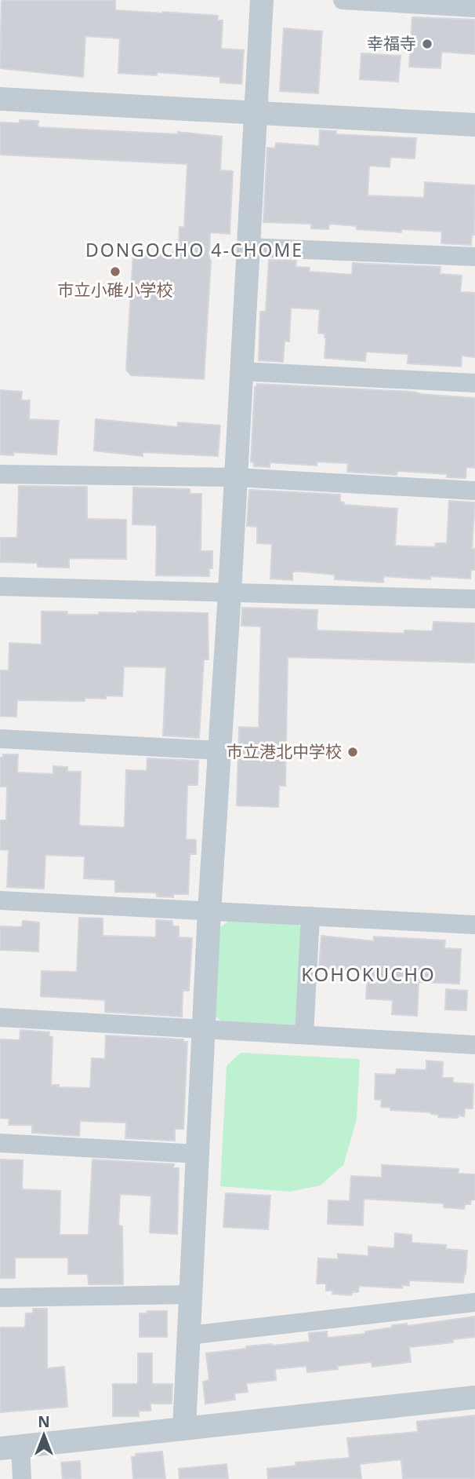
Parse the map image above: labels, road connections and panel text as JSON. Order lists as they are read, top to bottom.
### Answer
{
  "districts": ["DONGOCHO 4-CHOME", "KOHOKUCHO"],
  "places": ["幸福寺", "市立小碓小学校", "市立港北中学校"],
  "north": "top"
}
